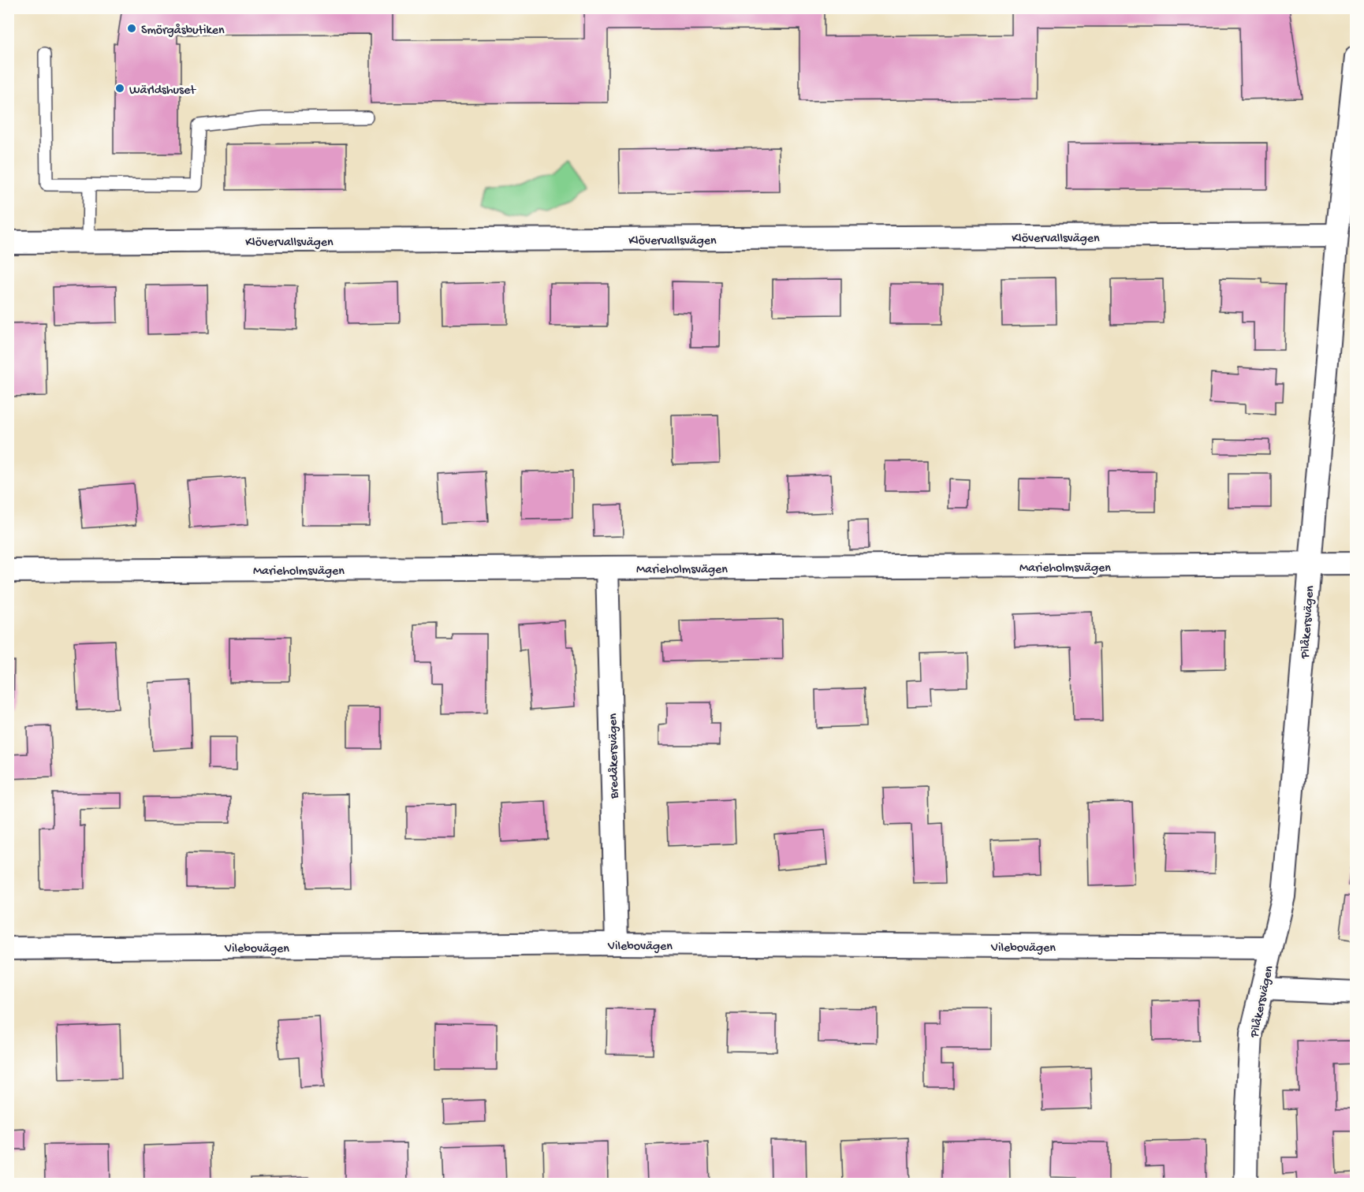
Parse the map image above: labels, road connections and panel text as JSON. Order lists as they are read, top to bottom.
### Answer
{
  "streets": {
    "street": [
      "Klövervallsvägen",
      "Marieholmsvägen",
      "Pilåkersvägen",
      "Bredåkersvägen",
      "Vilebovägen"
    ]
  },
  "crossings": [
    ["Klövervallsvägen", "Pilåkersvägen"],
    ["Marieholmsvägen", "Pilåkersvägen"],
    ["Marieholmsvägen", "Bredåkersvägen"],
    ["Pilåkersvägen", "Vilebovägen"],
    ["Bredåkersvägen", "Vilebovägen"]
  ],
  "places": ["Smörgåsbutiken", "Wärldshuset"]
}
